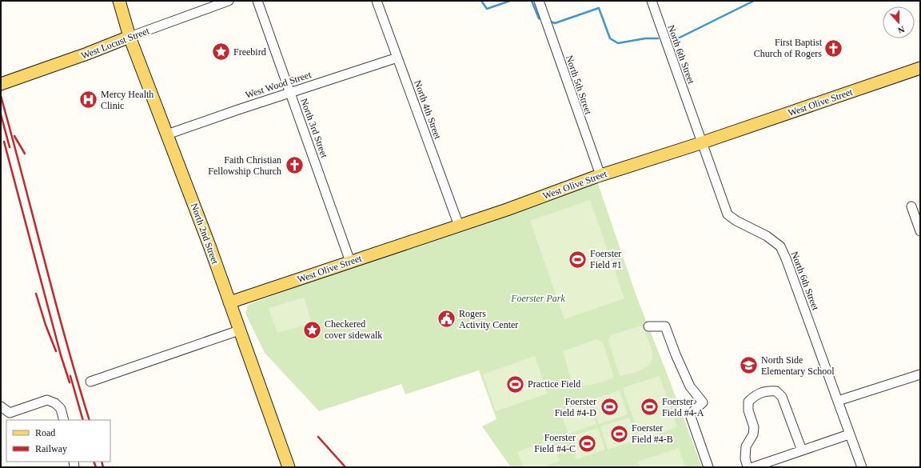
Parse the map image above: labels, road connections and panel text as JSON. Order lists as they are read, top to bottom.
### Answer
{
  "streets": {
    "main road": ["West Locust Street", "West Olive Street", "North 2nd Street"],
    "street": [
      "North 6th Street",
      "West Wood Street",
      "North 5th Street",
      "North 4th Street",
      "North 3rd Street"
    ]
  },
  "crossings": [
    ["West Locust Street", "North 2nd Street"],
    ["North 6th Street", "West Olive Street"],
    ["West Wood Street", "North 4th Street"],
    ["West Wood Street", "North 3rd Street"],
    ["West Wood Street", "North 2nd Street"],
    ["North 5th Street", "West Olive Street"],
    ["West Olive Street", "North 4th Street"],
    ["West Olive Street", "North 3rd Street"],
    ["West Olive Street", "North 2nd Street"]
  ],
  "parks": ["Foerster Park"],
  "places": {
    "church": ["First Baptist Church of Rogers", "Faith Christian Fellowship Church"],
    "place": ["Freebird", "Checkered cover sidewalk"],
    "hospital": ["Mercy Health Clinic"],
    "sports": [
      "Foerster Field #1",
      "Practice Field",
      "Foerster Field #4-D",
      "Foerster Field #4-A",
      "Foerster Field #4-B",
      "Foerster Field #4-C"
    ],
    "public building": ["Rogers Activity Center"],
    "school or university": ["North Side Elementary School"]
  },
  "legend": ["Road", "Railway"],
  "north": "bottom"
}
